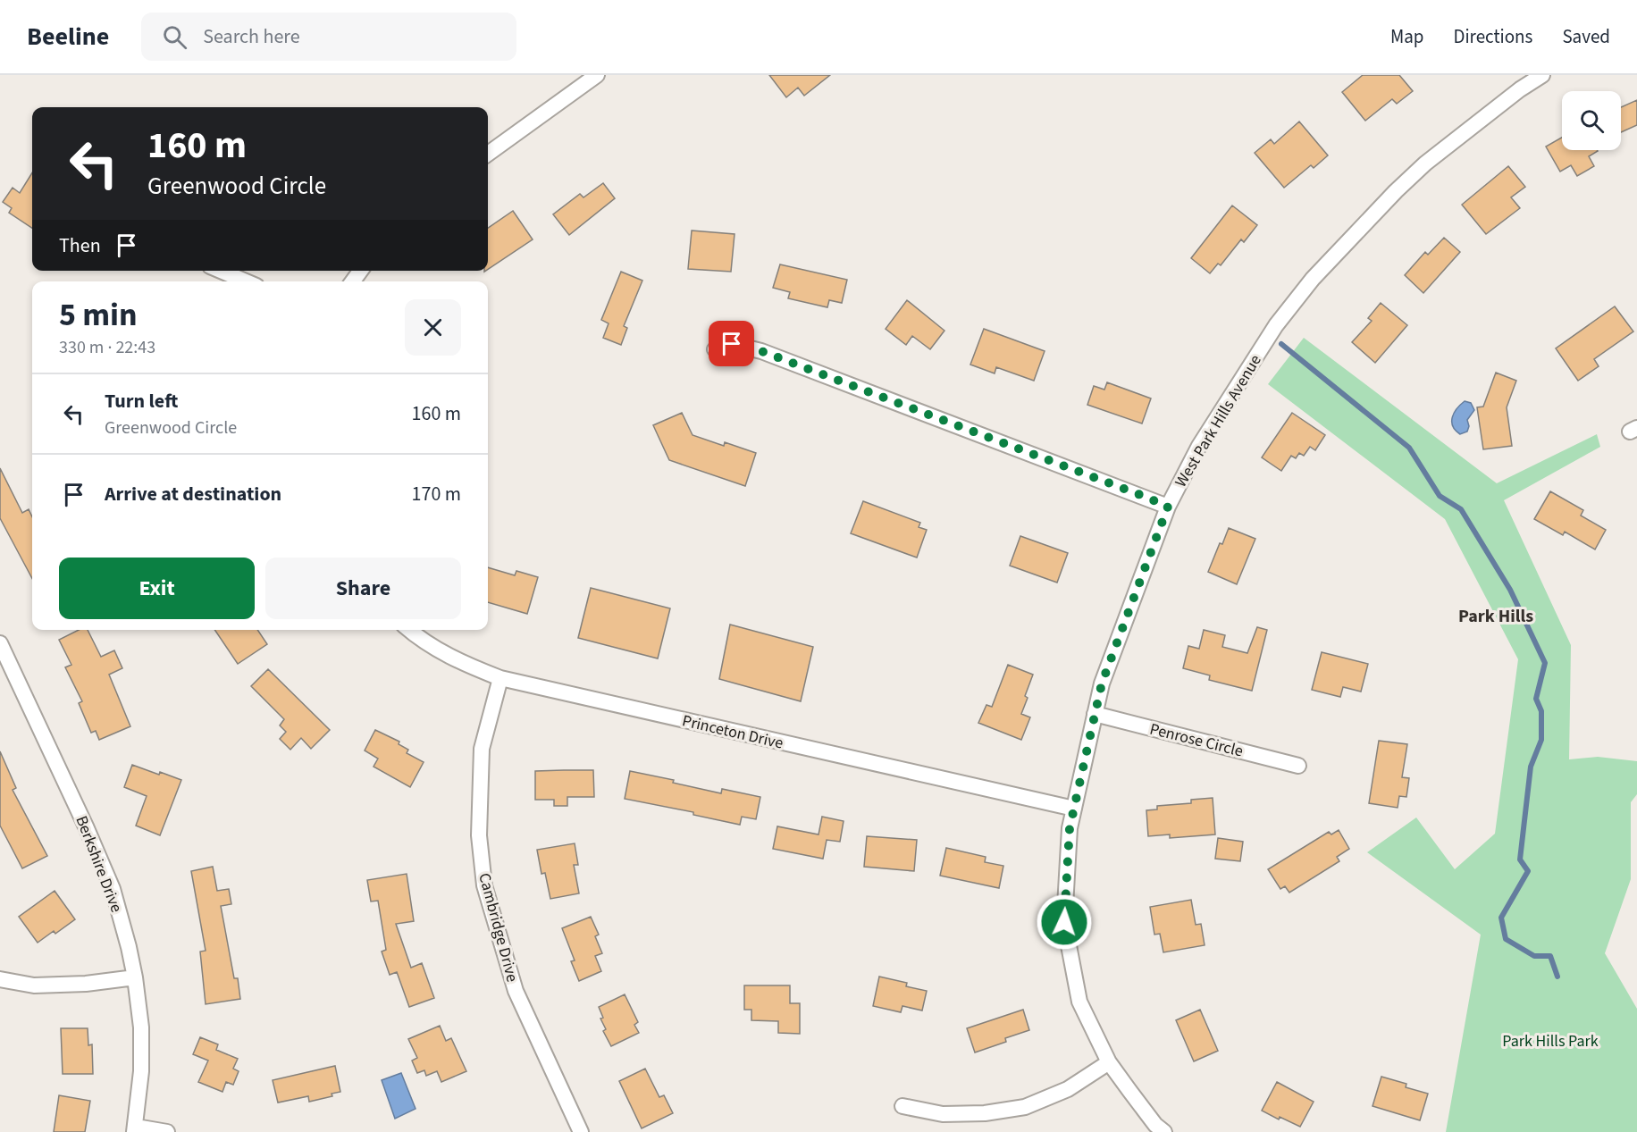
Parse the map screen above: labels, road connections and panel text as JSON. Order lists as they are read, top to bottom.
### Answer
{
  "streets": {
    "street": [
      "West Park Hills Avenue",
      "Princeton Drive",
      "Penrose Circle",
      "Berkshire Drive",
      "Cambridge Drive"
    ]
  },
  "crossings": [
    ["West Park Hills Avenue", "Princeton Drive"],
    ["West Park Hills Avenue", "Penrose Circle"],
    ["Princeton Drive", "Cambridge Drive"]
  ],
  "districts": ["Park Hills"],
  "parks": ["Park Hills Park"],
  "page": {
    "header": "Beeline",
    "search": "Search here",
    "nav": ["Map", "Directions", "Saved"],
    "turn": ["160 m", "Greenwood Circle"],
    "then": "Then",
    "heading": ["5 min", "330 m · 22:43"],
    "list": [
      {
        "name": "Turn left",
        "note": "Greenwood Circle",
        "value": "160 m"
      },
      {
        "name": "Arrive at destination",
        "value": "170 m"
      }
    ],
    "buttons": ["Exit", "Share"]
  }
}
